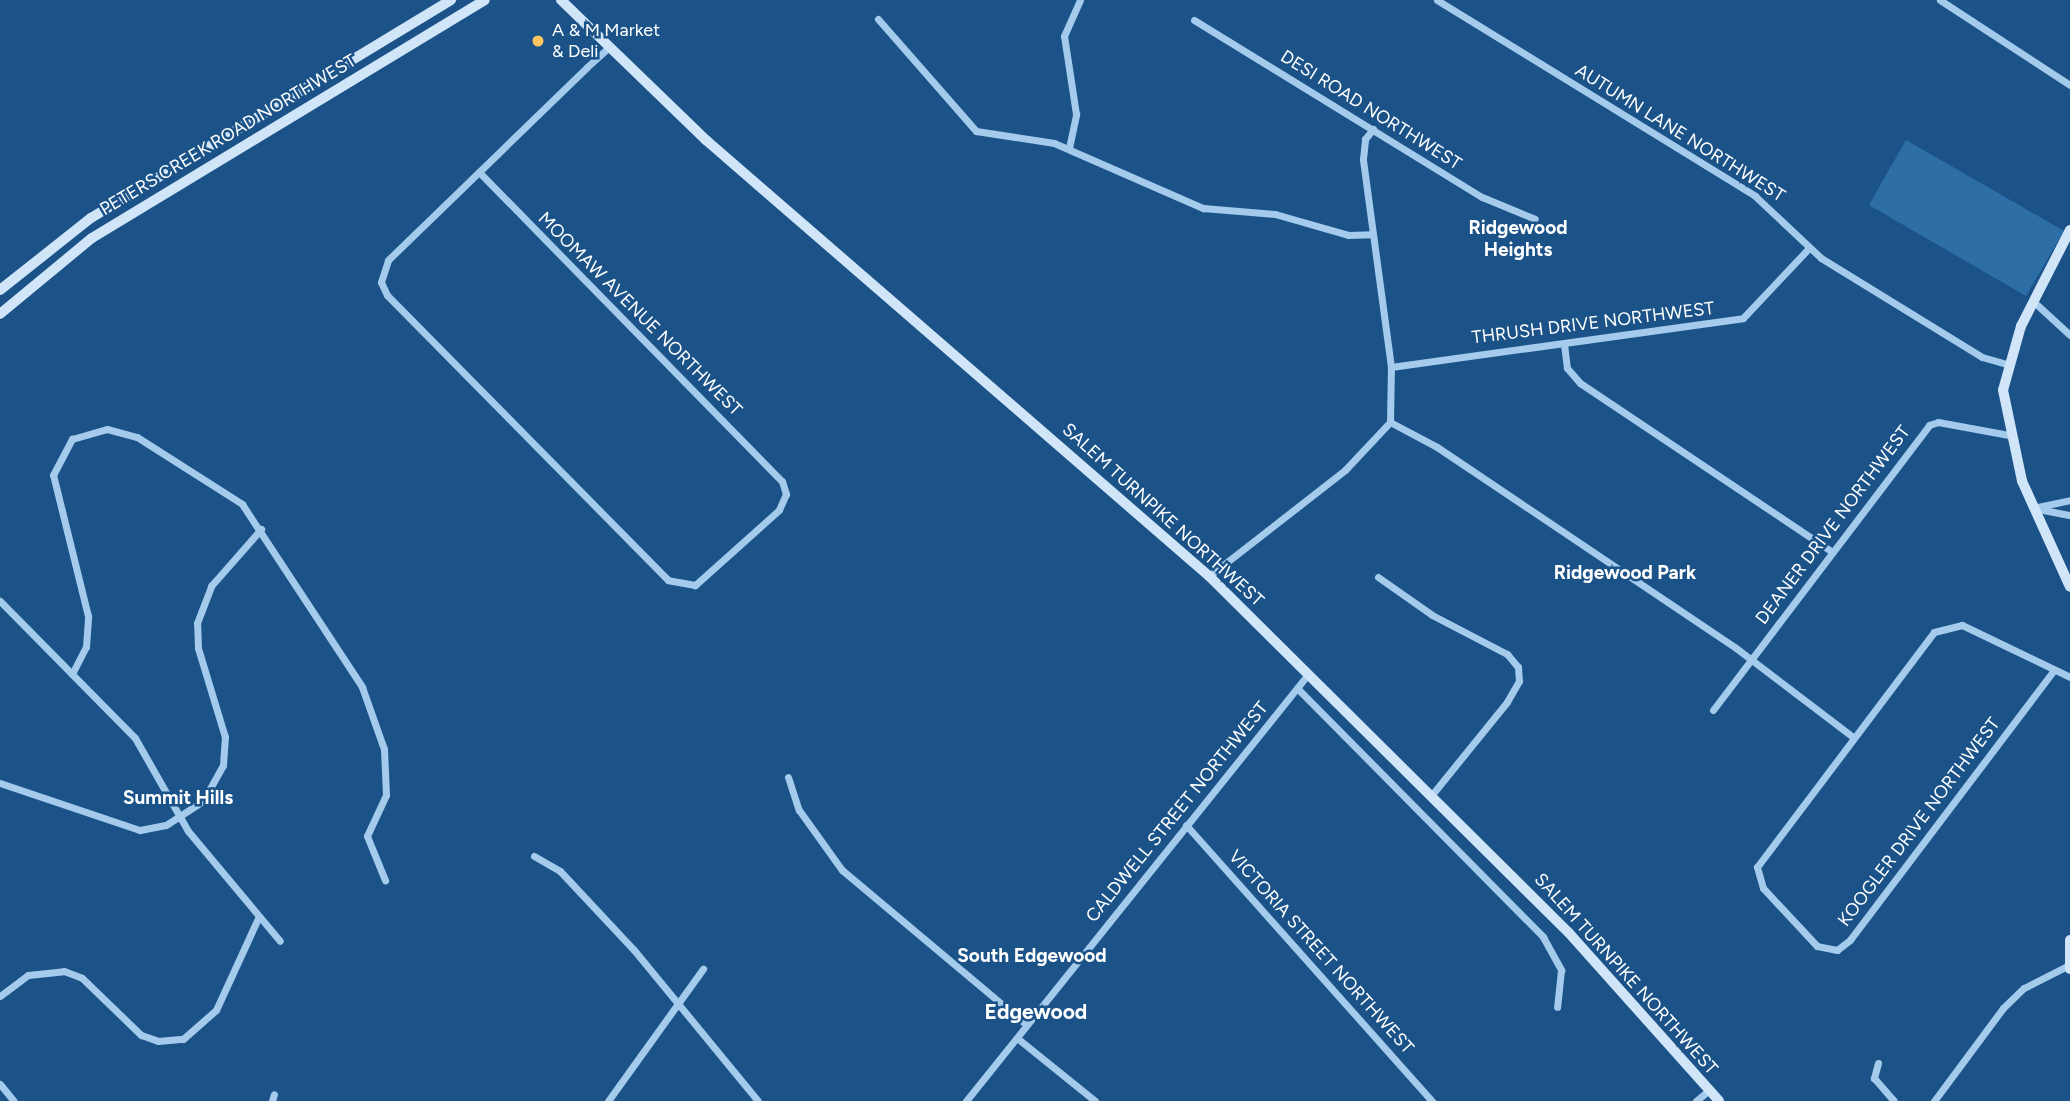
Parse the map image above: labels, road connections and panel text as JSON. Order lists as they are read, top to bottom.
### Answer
{
  "streets": {
    "street": [
      "DESI ROAD NORTHWEST",
      "AUTUMN LANE NORTHWEST",
      "PETERS CREEK ROAD NORTHWEST",
      "MOOMAW AVENUE NORTHWEST",
      "THRUSH DRIVE NORTHWEST",
      "SALEM TURNPIKE NORTHWEST",
      "DEANER DRIVE NORTHWEST",
      "CALDWELL STREET NORTHWEST",
      "KOOGLER DRIVE NORTHWEST",
      "VICTORIA STREET NORTHWEST"
    ]
  },
  "crossings": [
    ["AUTUMN LANE NORTHWEST", "THRUSH DRIVE NORTHWEST"],
    ["SALEM TURNPIKE NORTHWEST", "CALDWELL STREET NORTHWEST"],
    ["CALDWELL STREET NORTHWEST", "VICTORIA STREET NORTHWEST"]
  ],
  "districts": [
    "Ridgewood Heights",
    "Ridgewood Park",
    "Summit Hills",
    "South Edgewood",
    "Edgewood"
  ],
  "places": ["A & M Market & Deli"]
}
